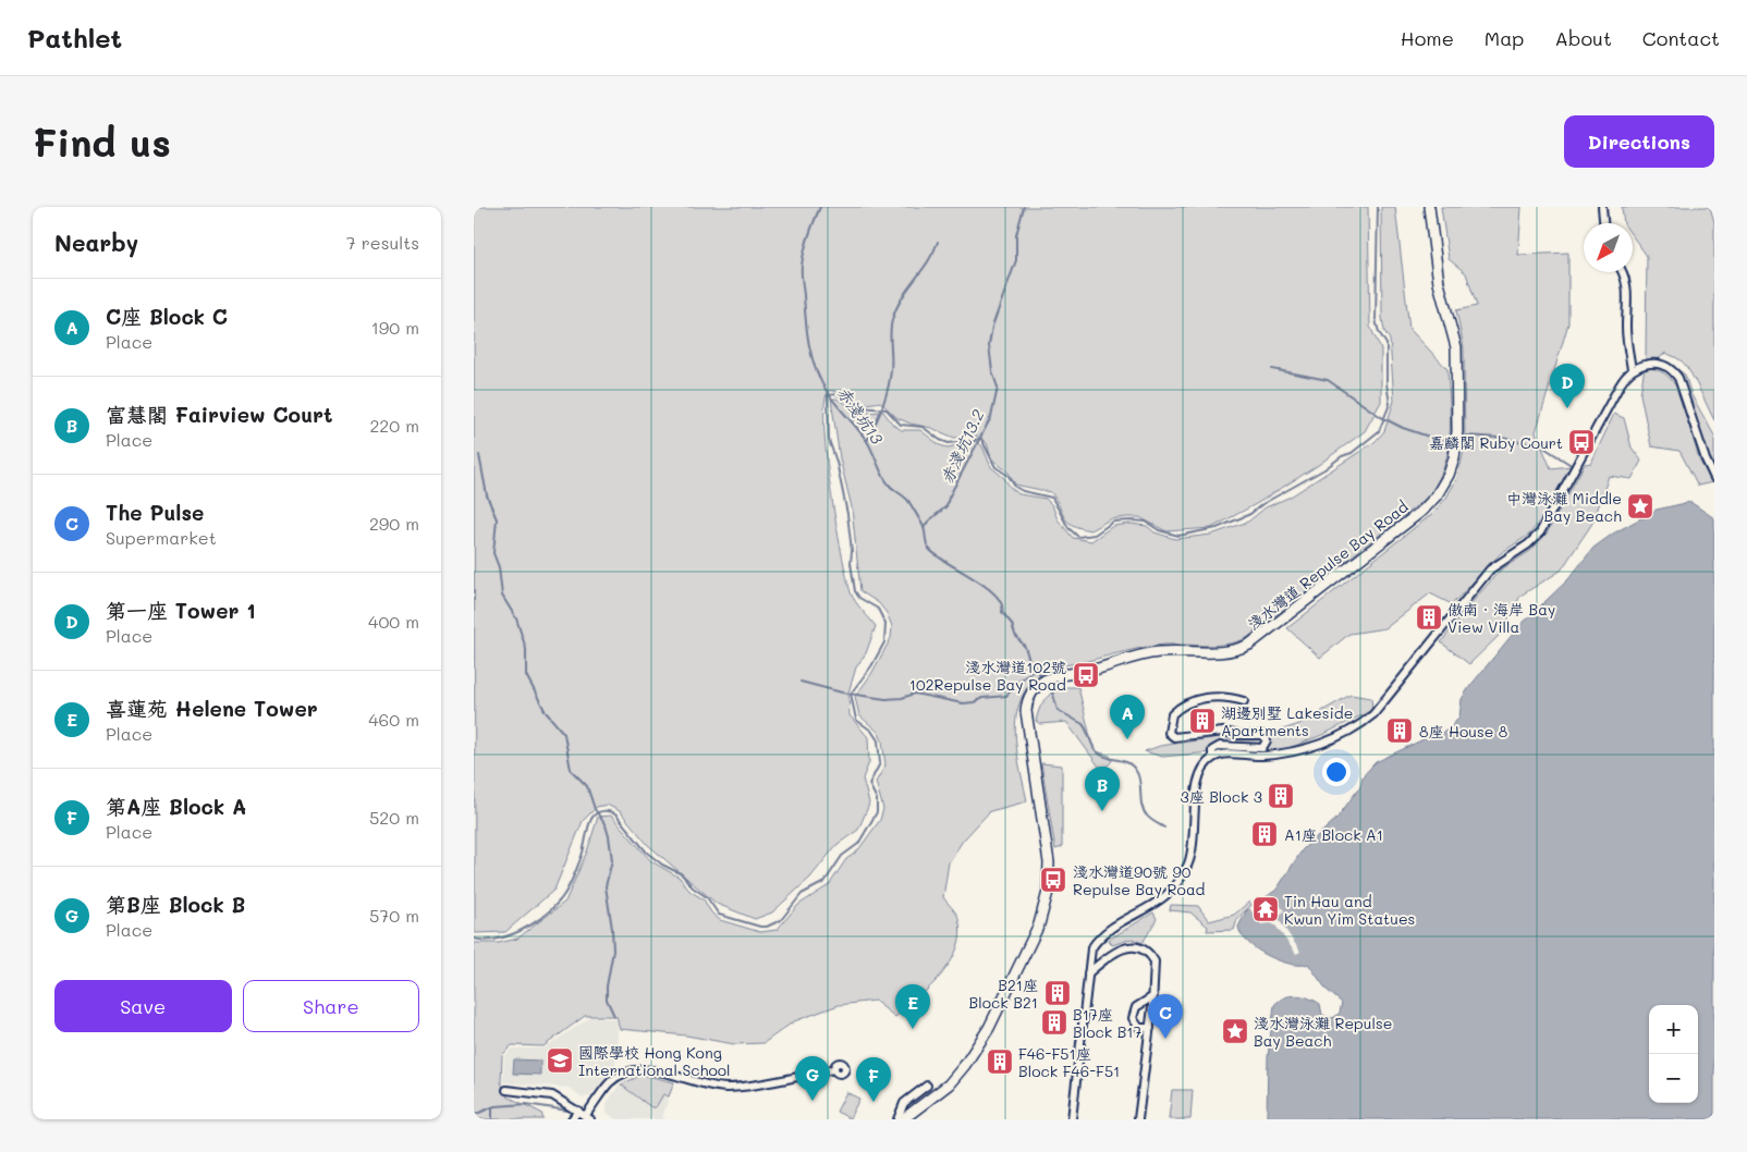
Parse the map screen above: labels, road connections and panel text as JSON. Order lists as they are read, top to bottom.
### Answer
{
  "streets": {
    "main road": ["淺水灣道 Repulse Bay Road"]
  },
  "water": ["赤淺坑13", "赤淺坑13.2"],
  "places": {
    "bus stop": ["嘉麟閣 Ruby Court", "淺水灣道102號 102Repulse Bay Road", "淺水灣道90號 90 Repulse Bay Road"],
    "place": ["中灣泳灘 Middle Bay Beach", "淺水灣泳灘 Repulse Bay Beach"],
    "building": [
      "傲南．海岸 Bay View Villa",
      "湖邊別墅 Lakeside Apartments",
      "8座 House 8",
      "3座 Block 3",
      "A1座 Block A1",
      "B21座 Block B21",
      "B17座 Block B17",
      "F46-F51座 Block F46-F51"
    ],
    "temple": ["Tin Hau and Kwun Yim Statues"],
    "school or university": ["國際學校 Hong Kong International School"]
  },
  "north": "bottom left",
  "page": {
    "header": "Pathlet",
    "nav": [
      "Home",
      "Map",
      "About",
      "Contact"
    ],
    "buttons": [
      "Directions",
      ["Save", "Share"]
    ],
    "title": "Find us",
    "heading": ["Nearby", "7 results"],
    "list": [
      {
        "mark": "A",
        "name": "C座 Block C",
        "note": "Place",
        "value": "190 m"
      },
      {
        "mark": "B",
        "name": "富慧閣 Fairview Court",
        "note": "Place",
        "value": "220 m"
      },
      {
        "mark": "C",
        "name": "The Pulse",
        "note": "Supermarket",
        "value": "290 m"
      },
      {
        "mark": "D",
        "name": "第一座 Tower 1",
        "note": "Place",
        "value": "400 m"
      },
      {
        "mark": "E",
        "name": "喜蓮苑 Helene Tower",
        "note": "Place",
        "value": "460 m"
      },
      {
        "mark": "F",
        "name": "第A座 Block A",
        "note": "Place",
        "value": "520 m"
      },
      {
        "mark": "G",
        "name": "第B座 Block B",
        "note": "Place",
        "value": "570 m"
      }
    ],
    "pins": [
      "D",
      "A",
      "B",
      "E",
      "C",
      "G",
      "F"
    ],
    "map_buttons": ["+", "−"]
  }
}
